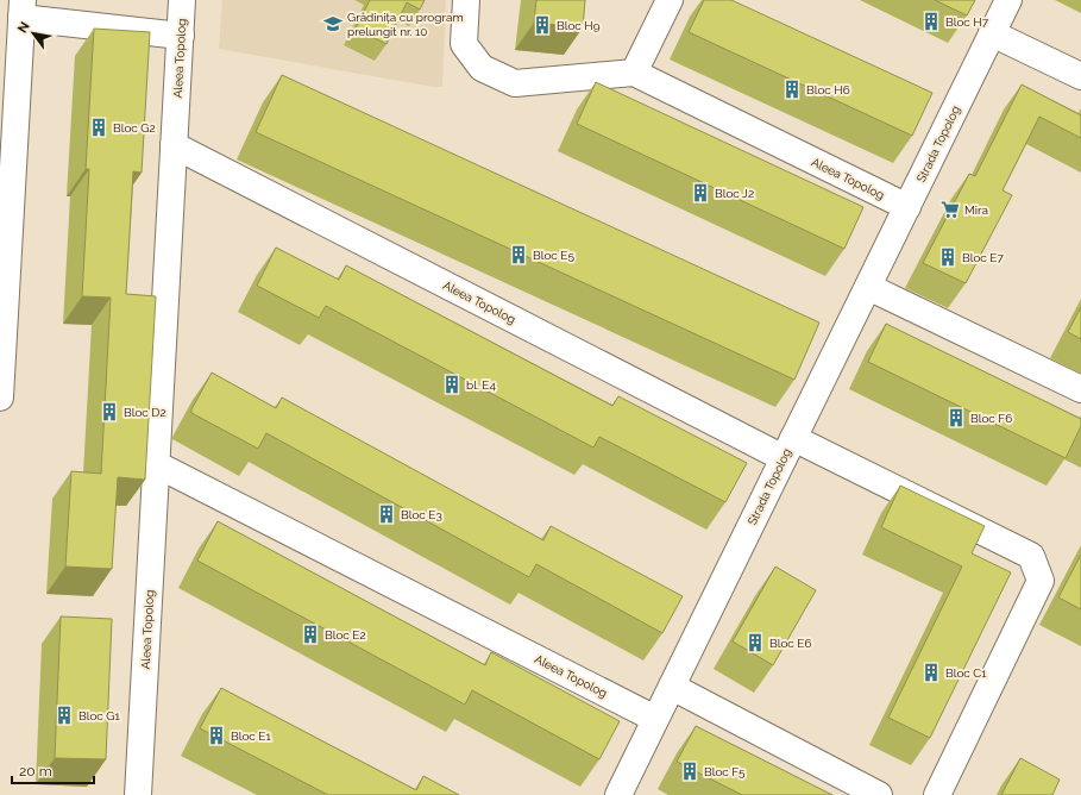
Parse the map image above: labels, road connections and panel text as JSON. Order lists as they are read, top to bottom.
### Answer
{
  "streets": {
    "street": ["Aleea Topolog", "Strada Topolog"]
  },
  "crossings": [
    ["Aleea Topolog", "Strada Topolog"]
  ],
  "places": {
    "building": [
      "Bloc H7",
      "Bloc H9",
      "Bloc H6",
      "Bloc G2",
      "Bloc J2",
      "Bloc E5",
      "Bloc E7",
      "bl. E4",
      "Bloc D2",
      "Bloc F6",
      "Bloc E3",
      "Bloc E2",
      "Bloc E6",
      "Bloc C1",
      "Bloc G1",
      "Bloc E1",
      "Bloc F5"
    ],
    "school or university": ["Grădinița cu program prelungit nr. 10"],
    "supermarket": ["Mira"]
  },
  "scale_bar": "20 m",
  "north": "top left"
}
